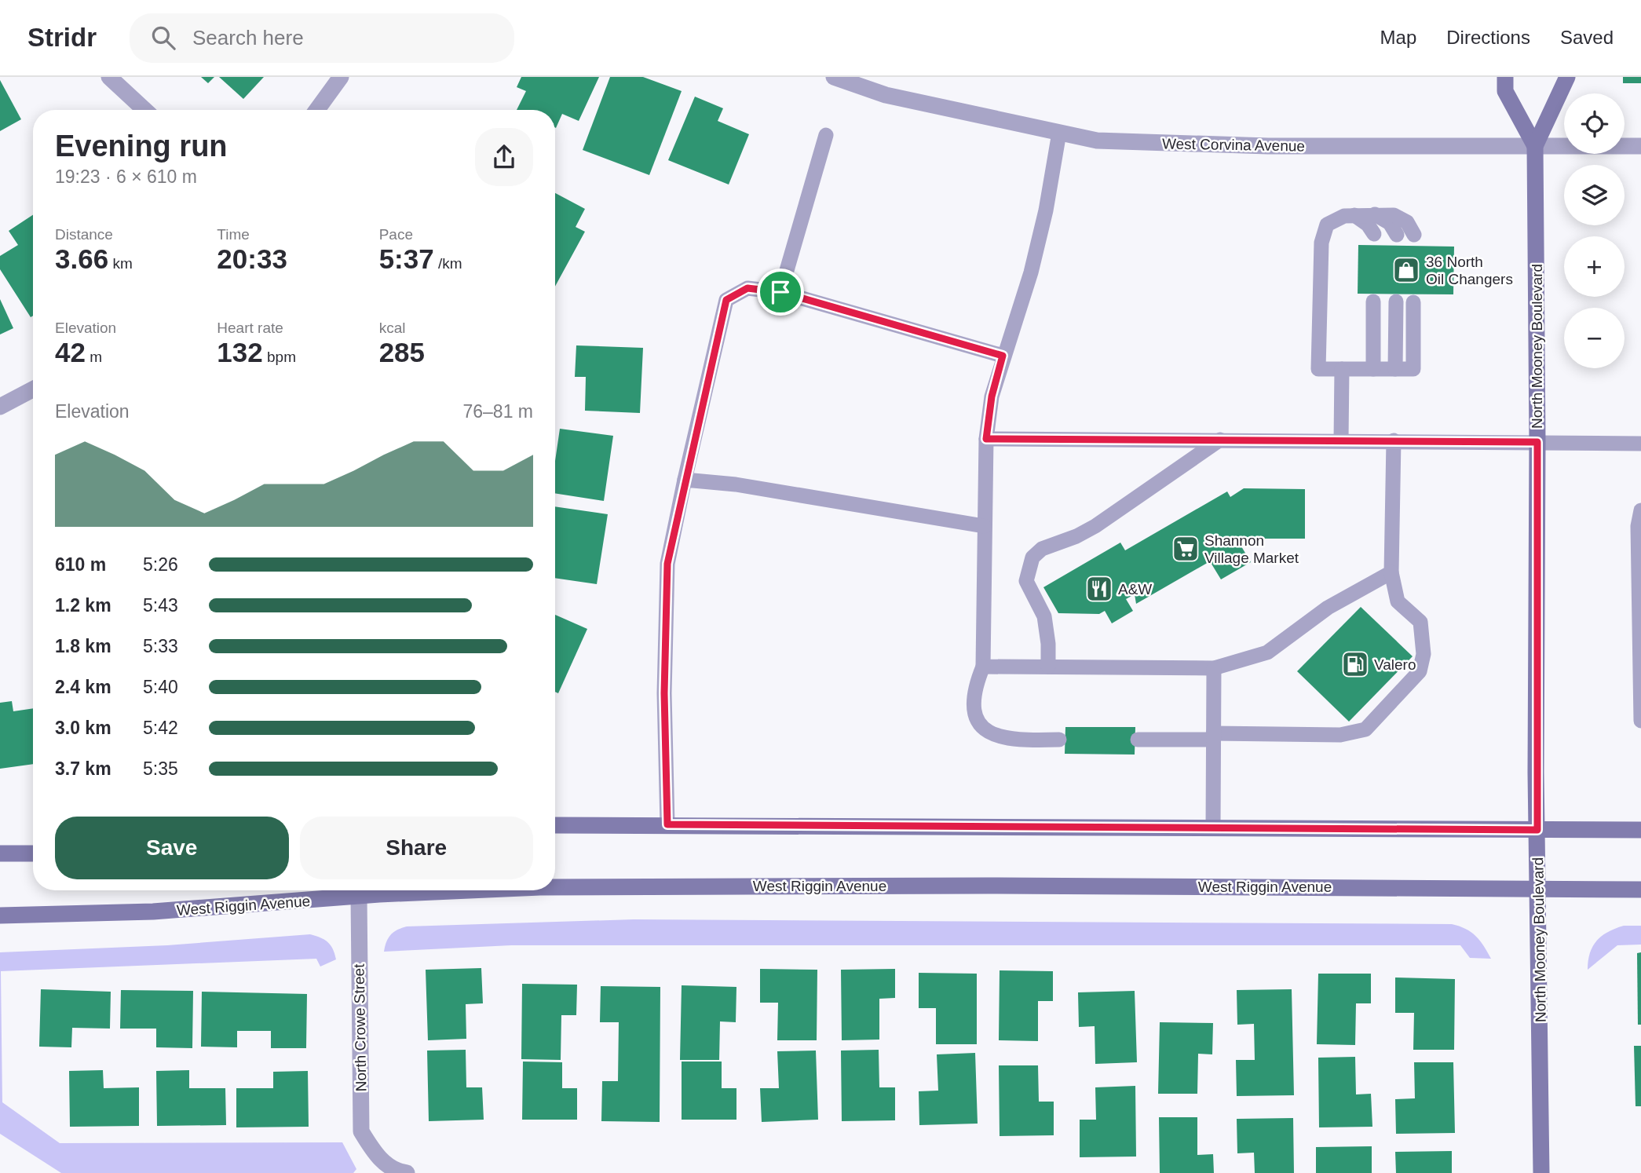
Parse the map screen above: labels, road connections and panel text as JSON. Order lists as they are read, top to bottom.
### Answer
{
  "streets": {
    "main road": ["North Mooney Boulevard", "West Riggin Avenue"],
    "street": ["West Corvina Avenue", "North Crowe Street"]
  },
  "crossings": [
    ["West Corvina Avenue", "North Mooney Boulevard"],
    ["North Mooney Boulevard", "West Riggin Avenue"],
    ["West Riggin Avenue", "North Crowe Street"]
  ],
  "places": {
    "shop": ["36 North Oil Changers"],
    "supermarket": ["Shannon Village Market"],
    "restaurant": ["A&W"],
    "fuel station": ["Valero"]
  },
  "page": {
    "header": "Stridr",
    "search": "Search here",
    "nav": ["Map", "Directions", "Saved"],
    "map_buttons": ["+", "−"],
    "heading": ["Evening run", "19:23 · 6 × 610 m"],
    "stats": [
      ["Distance", "3.66 km"],
      ["Time", "20:33"],
      ["Pace", "5:37 /km"],
      ["Elevation", "42 m"],
      ["Heart rate", "132 bpm"],
      ["kcal", "285"]
    ],
    "chart": ["Elevation", "76–81 m"],
    "list": [
      {
        "name": "610 m",
        "note": "5:26"
      },
      {
        "name": "1.2 km",
        "note": "5:43"
      },
      {
        "name": "1.8 km",
        "note": "5:33"
      },
      {
        "name": "2.4 km",
        "note": "5:40"
      },
      {
        "name": "3.0 km",
        "note": "5:42"
      },
      {
        "name": "3.7 km",
        "note": "5:35"
      }
    ],
    "buttons": ["Save", "Share"]
  }
}
